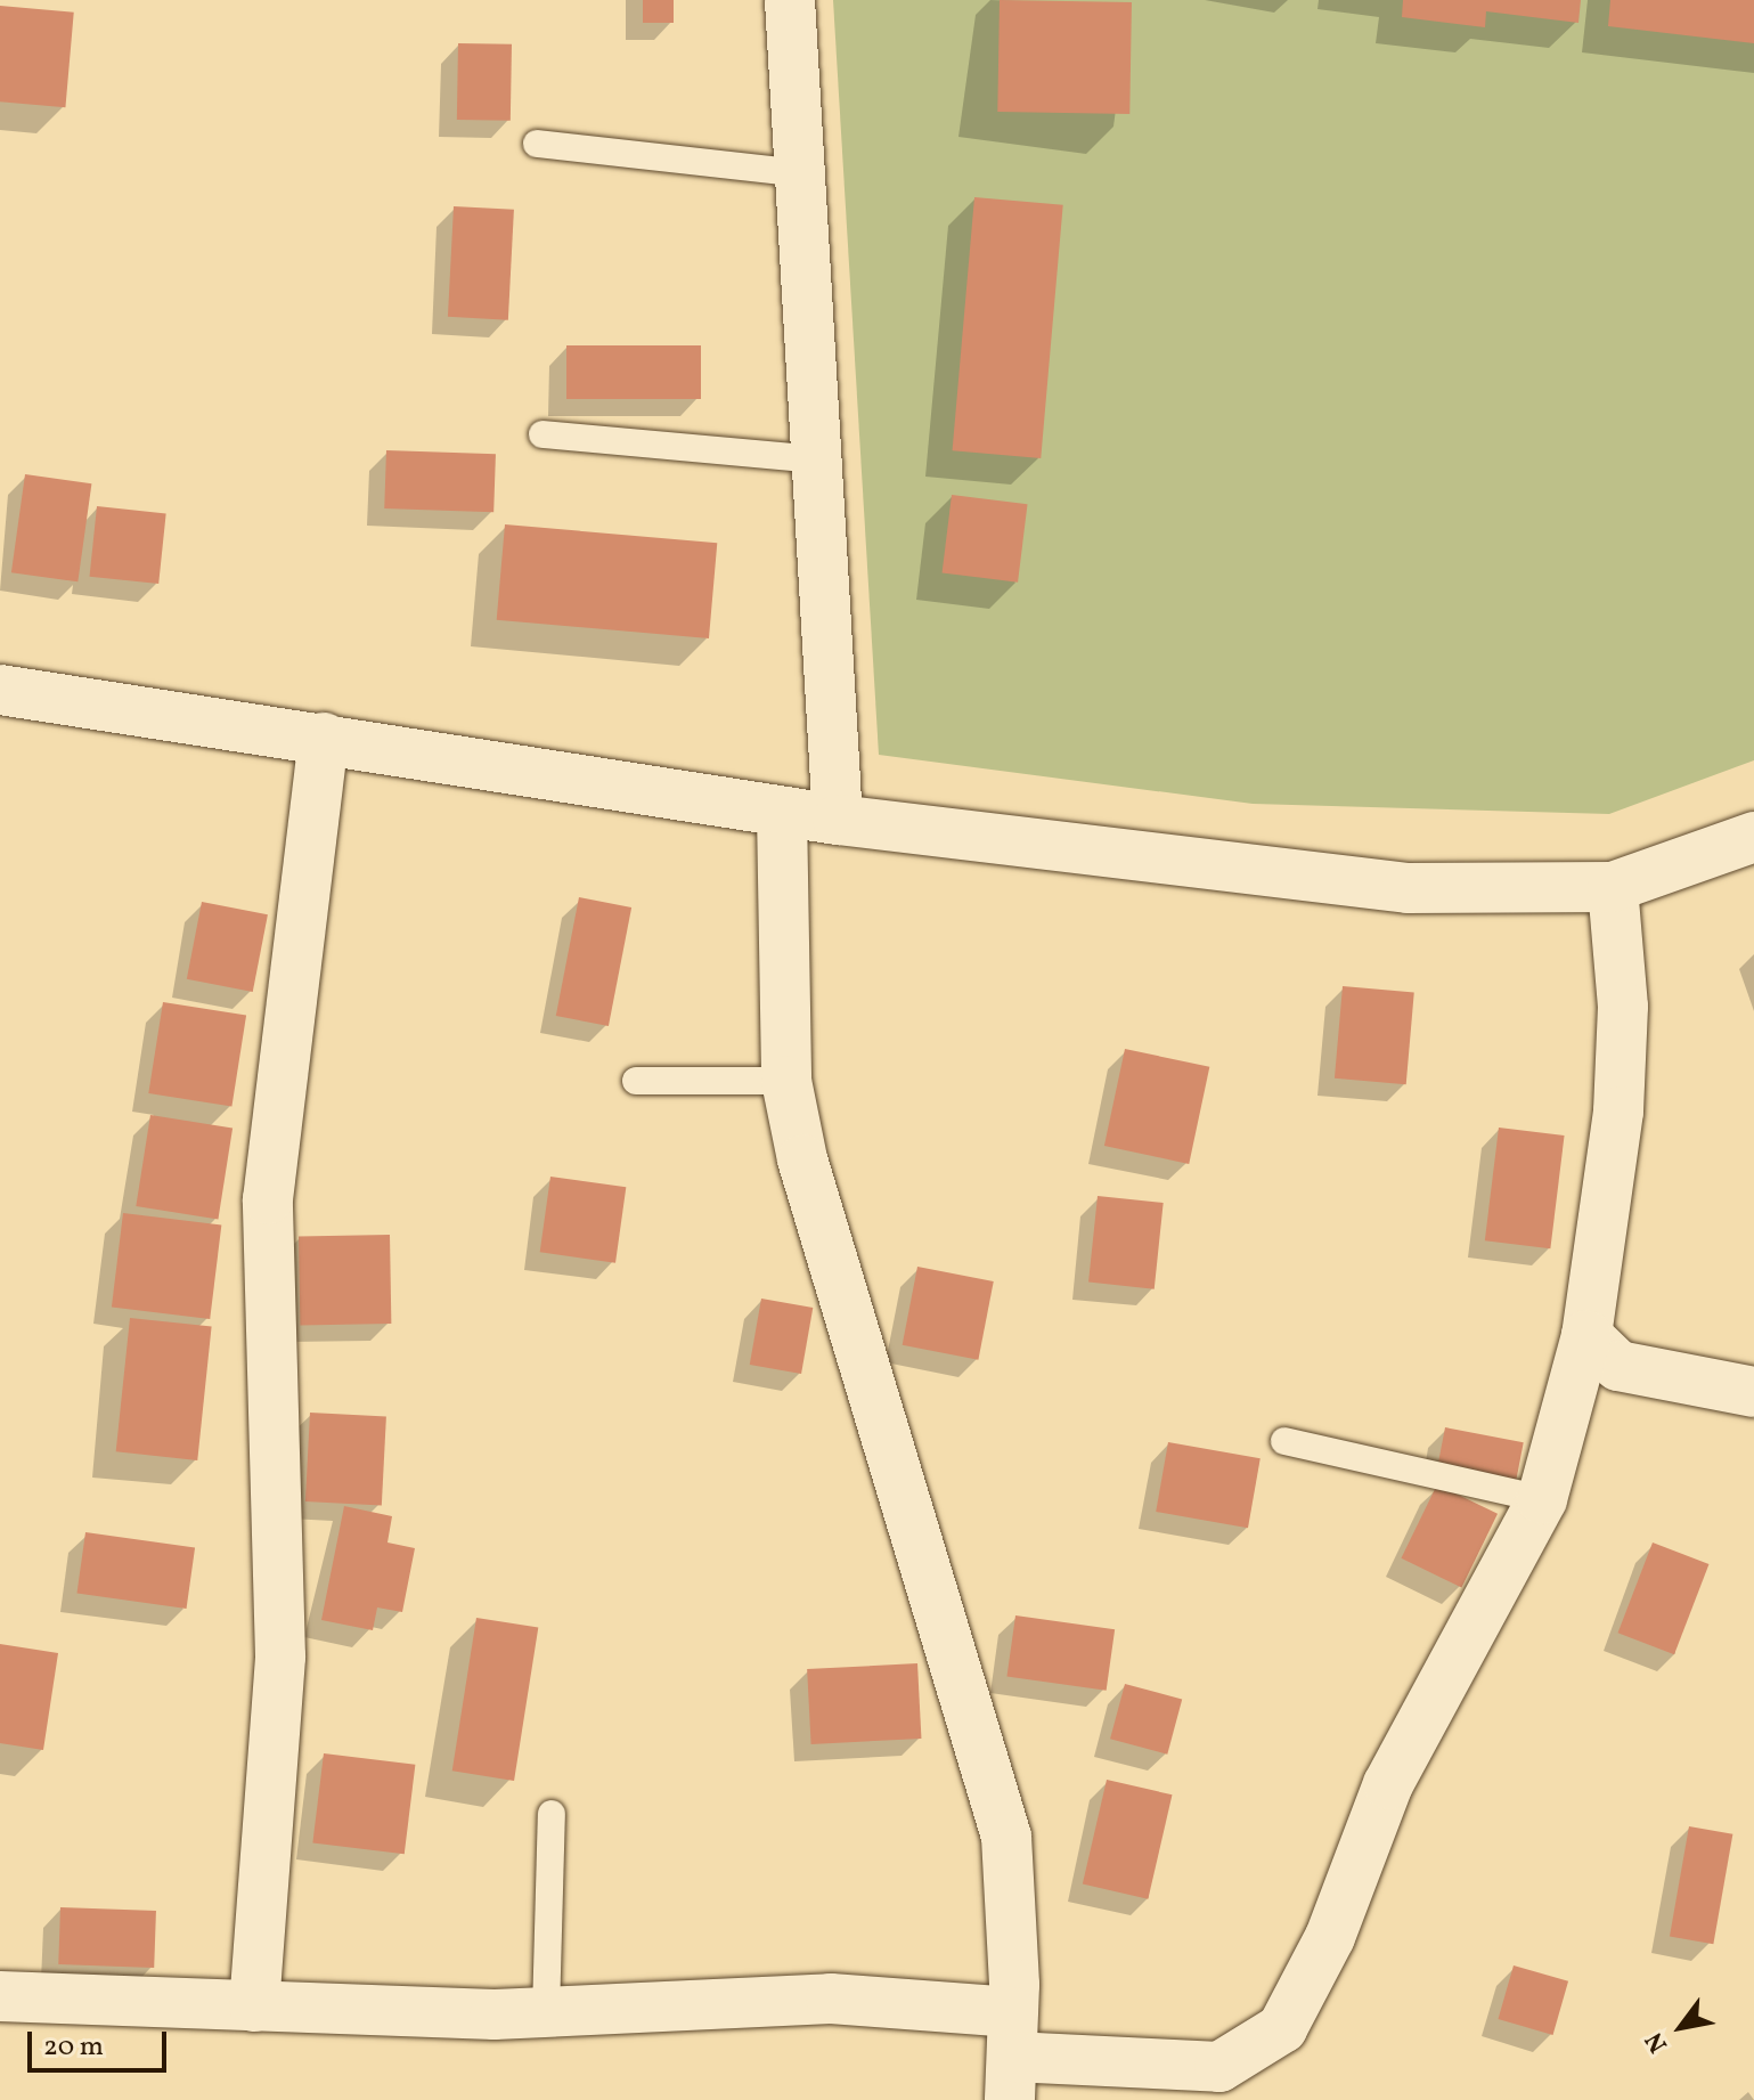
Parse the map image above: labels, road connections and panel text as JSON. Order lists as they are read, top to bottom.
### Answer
{
  "scale_bar": "20 m",
  "north": "bottom left"
}
